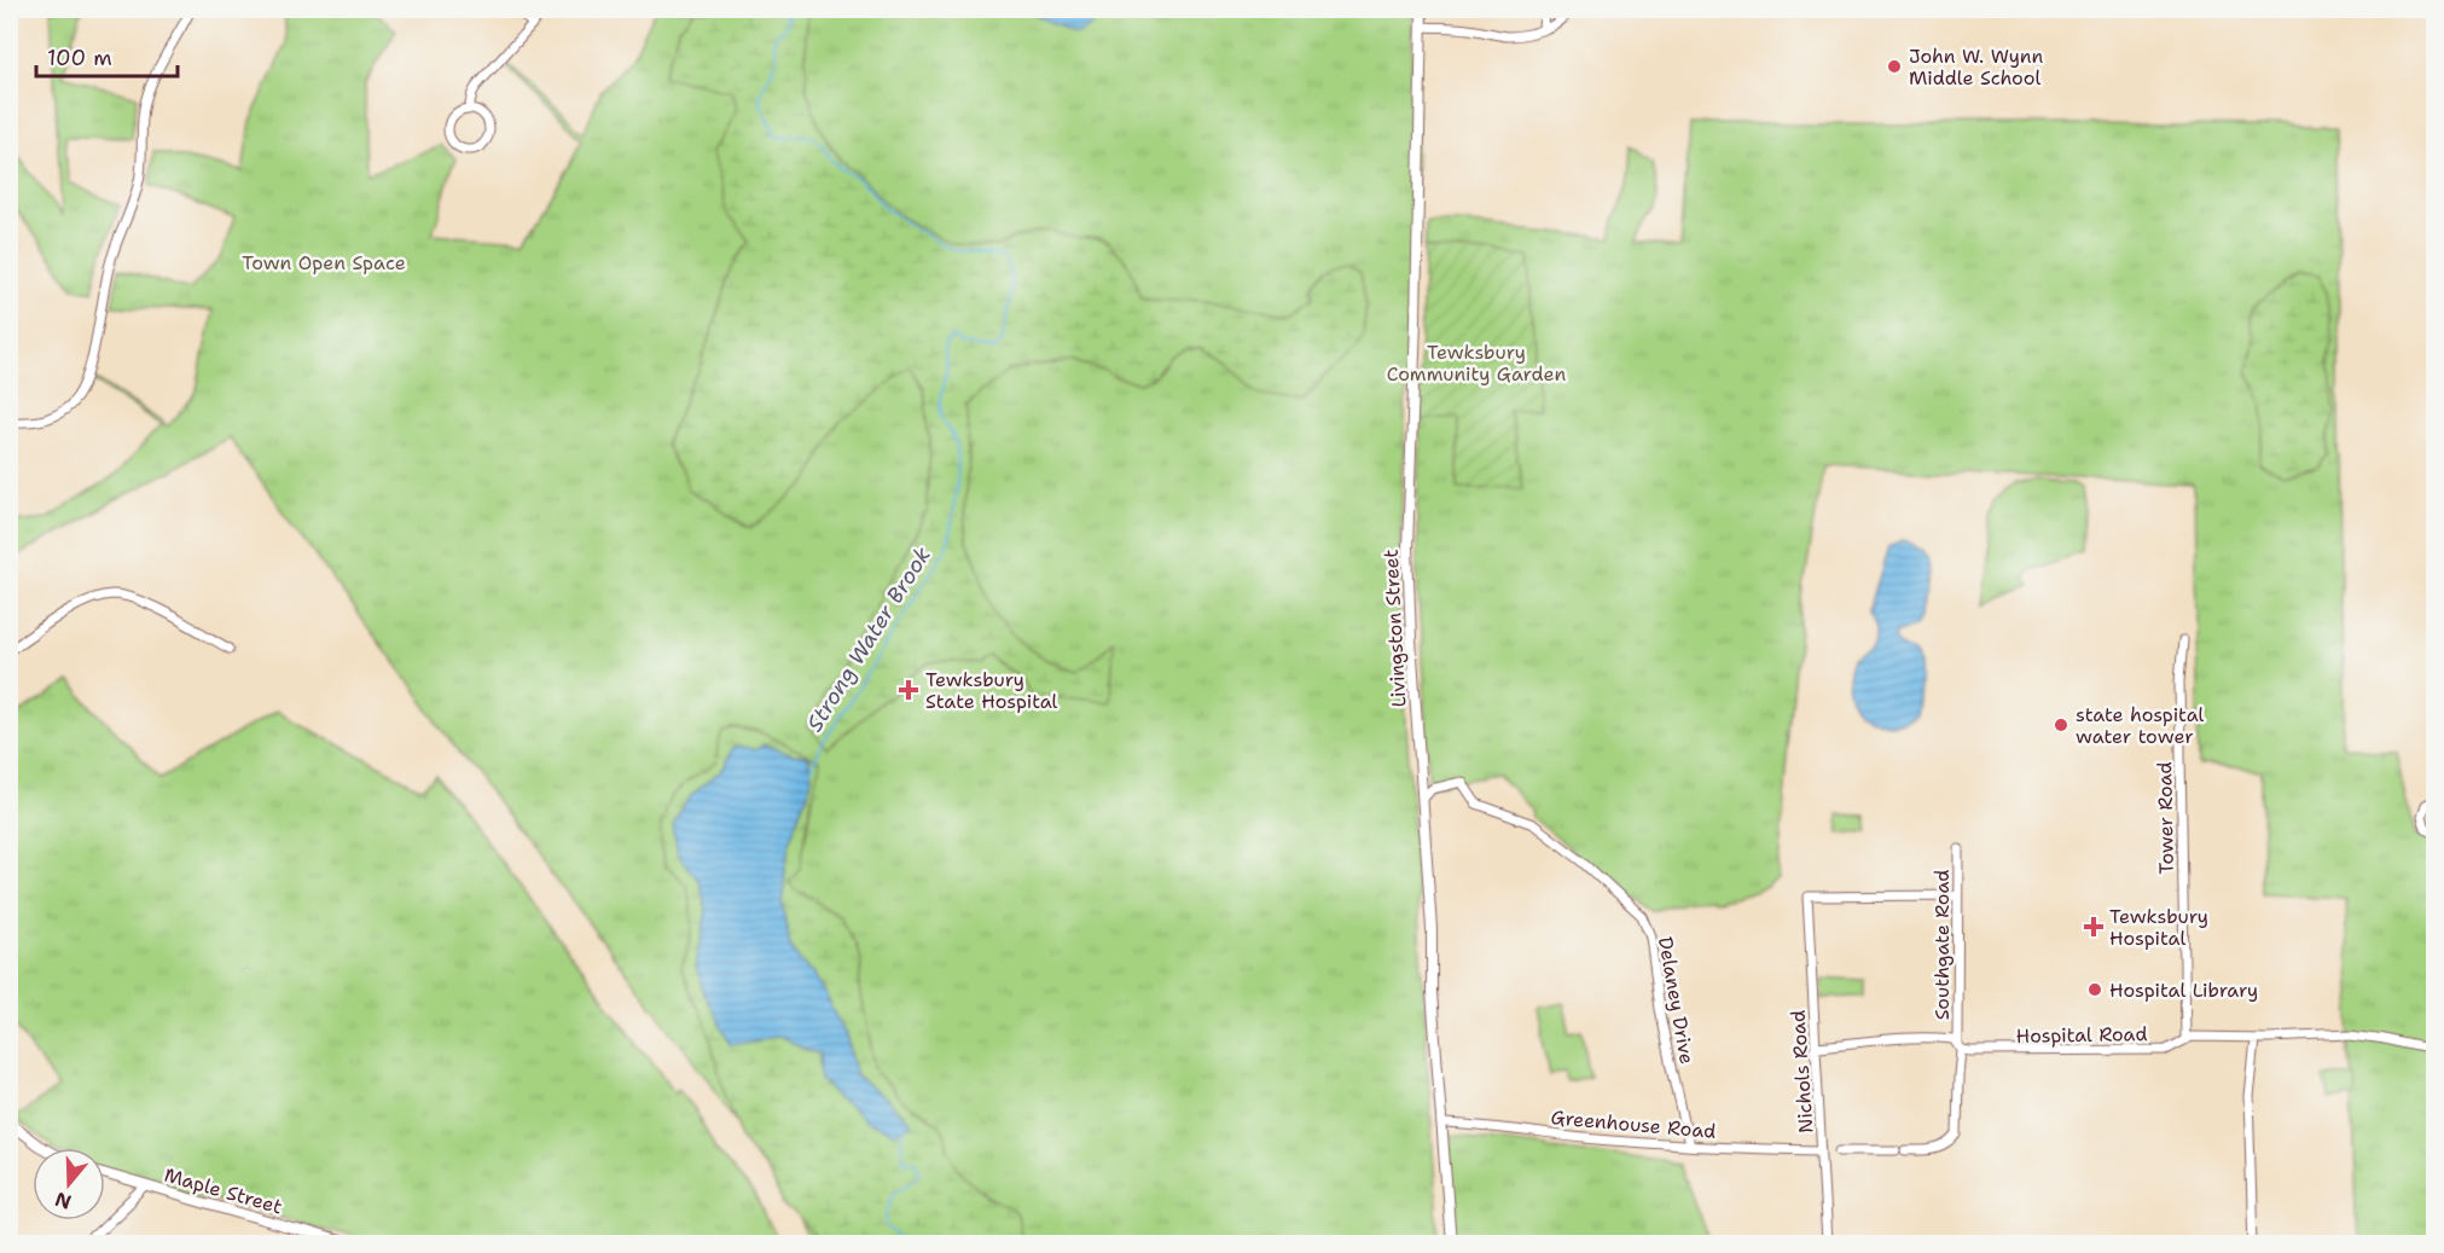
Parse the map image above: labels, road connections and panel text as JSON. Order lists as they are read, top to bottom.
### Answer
{
  "streets": {
    "street": [
      "Livingston Street",
      "Tower Road",
      "Southgate Road",
      "Delaney Drive",
      "Hospital Road",
      "Nichols Road",
      "Greenhouse Road",
      "Maple Street"
    ]
  },
  "crossings": [
    ["Livingston Street", "Delaney Drive"],
    ["Livingston Street", "Greenhouse Road"],
    ["Tower Road", "Hospital Road"],
    ["Southgate Road", "Hospital Road"],
    ["Southgate Road", "Nichols Road"],
    ["Delaney Drive", "Greenhouse Road"],
    ["Hospital Road", "Nichols Road"],
    ["Nichols Road", "Greenhouse Road"]
  ],
  "water": ["Strong Water Brook"],
  "parks": ["Town Open Space", "Tewksbury Community Garden"],
  "places": {
    "other": ["John W. Wynn Middle School", "state hospital water tower", "Hospital Library"],
    "health": ["Tewksbury State Hospital", "Tewksbury Hospital"]
  },
  "scale_bar": "100 m",
  "north": "bottom"
}
